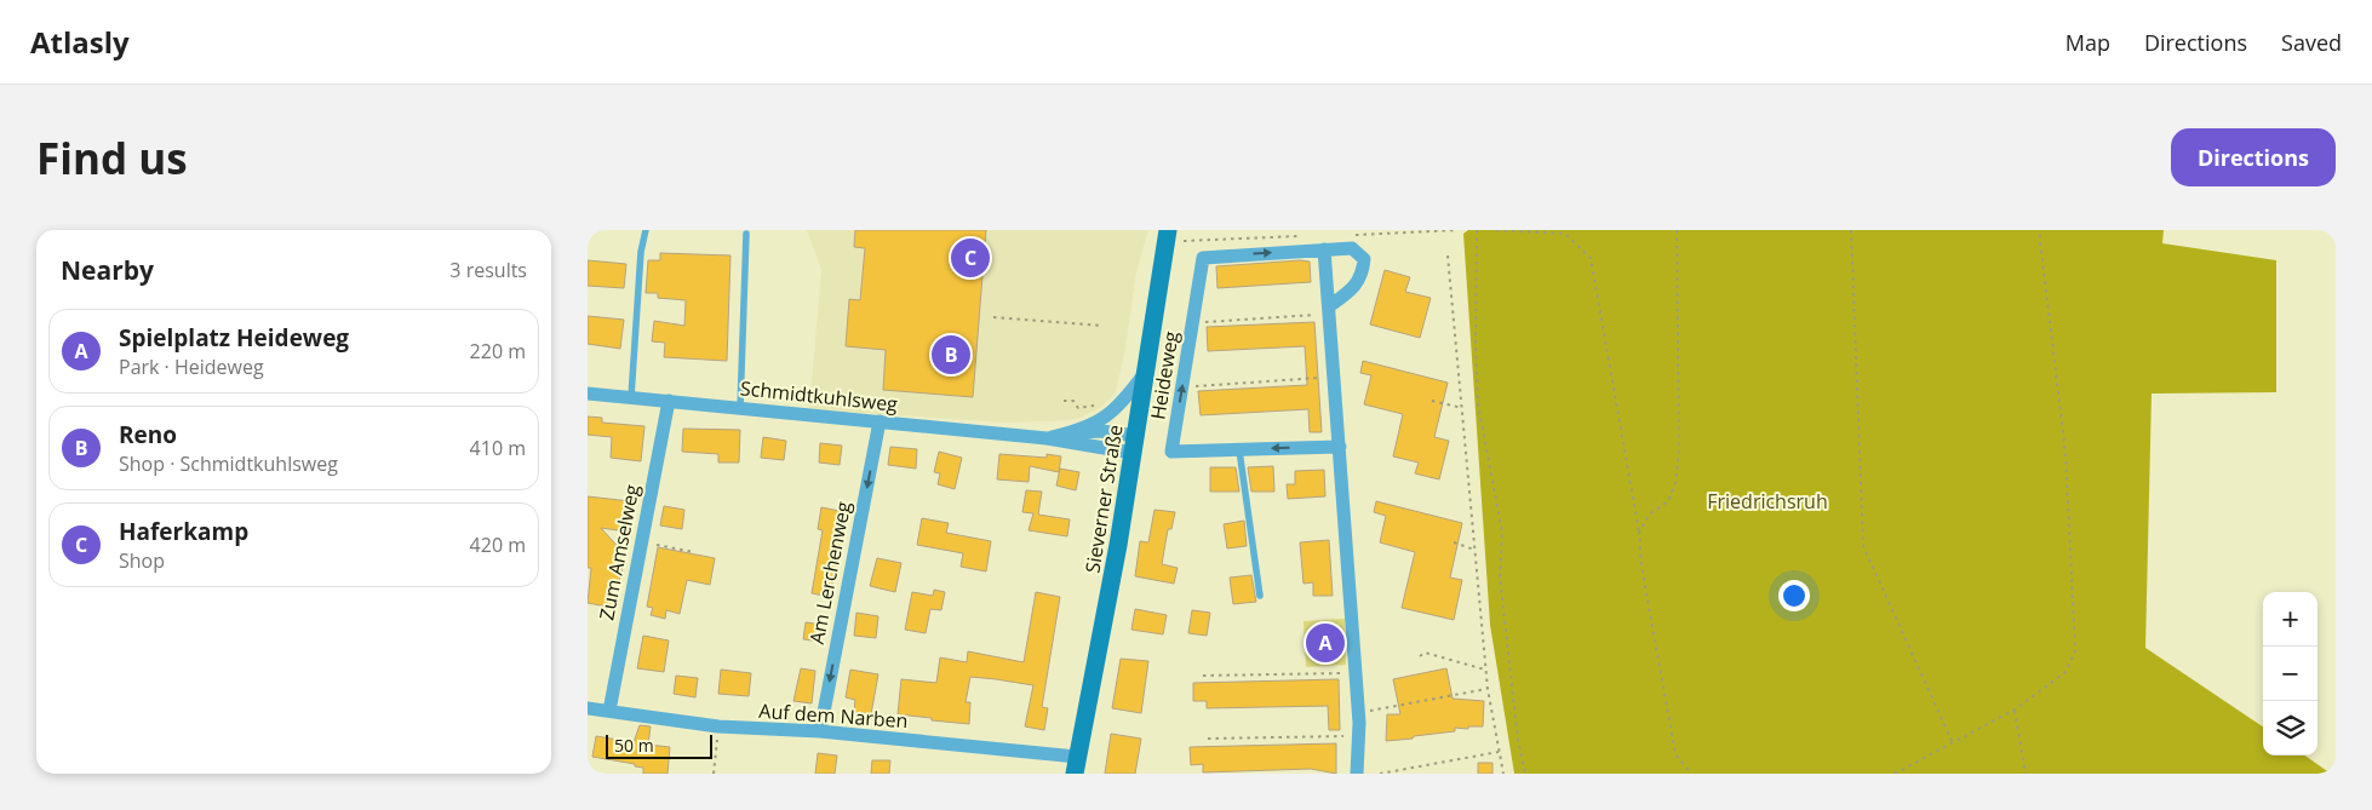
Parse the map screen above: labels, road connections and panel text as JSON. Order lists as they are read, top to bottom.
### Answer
{
  "streets": {
    "main road": ["Sieverner Straße"],
    "street": [
      "Heideweg",
      "Schmidtkuhlsweg",
      "Zum Amselweg",
      "Am Lerchenweg",
      "Auf dem Narben"
    ]
  },
  "crossings": [
    ["Schmidtkuhlsweg", "Sieverner Straße"],
    ["Schmidtkuhlsweg", "Zum Amselweg"],
    ["Schmidtkuhlsweg", "Am Lerchenweg"],
    ["Sieverner Straße", "Auf dem Narben"],
    ["Zum Amselweg", "Auf dem Narben"],
    ["Am Lerchenweg", "Auf dem Narben"]
  ],
  "one_way": ["Am Lerchenweg"],
  "parks": ["Friedrichsruh"],
  "scale_bar": "50 m",
  "page": {
    "header": "Atlasly",
    "nav": ["Map", "Directions", "Saved"],
    "buttons": "Directions",
    "title": "Find us",
    "heading": ["Nearby", "3 results"],
    "pins": ["C", "B", "A"],
    "list": [
      {
        "mark": "A",
        "name": "Spielplatz Heideweg",
        "note": "Park · Heideweg",
        "value": "220 m"
      },
      {
        "mark": "B",
        "name": "Reno",
        "note": "Shop · Schmidtkuhlsweg",
        "value": "410 m"
      },
      {
        "mark": "C",
        "name": "Haferkamp",
        "note": "Shop",
        "value": "420 m"
      }
    ],
    "map_buttons": ["+", "−"],
    "scale": "50 m"
  }
}
